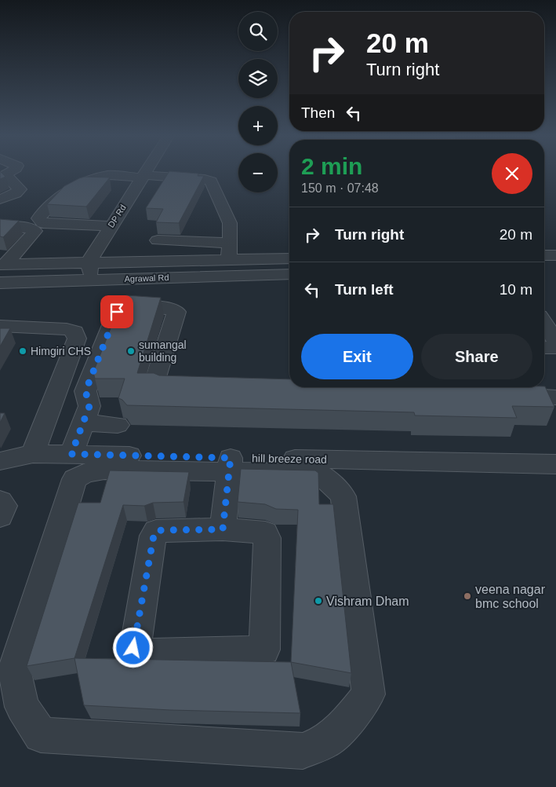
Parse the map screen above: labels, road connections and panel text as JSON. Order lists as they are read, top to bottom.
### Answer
{
  "streets": {
    "street": ["DP Rd", "Agrawal Rd", "hill breeze road"]
  },
  "crossings": [
    ["DP Rd", "Agrawal Rd"]
  ],
  "places": [
    "Himgiri CHS",
    "sumangal building",
    "veena nagar bmc school",
    "Vishram Dham"
  ],
  "page": {
    "map_buttons": ["+", "−"],
    "turn": ["20 m", "Turn right"],
    "then": "Then",
    "heading": ["2 min", "150 m · 07:48"],
    "list": [
      {
        "name": "Turn right",
        "value": "20 m"
      },
      {
        "name": "Turn left",
        "value": "10 m"
      }
    ],
    "buttons": ["Exit", "Share"]
  }
}
